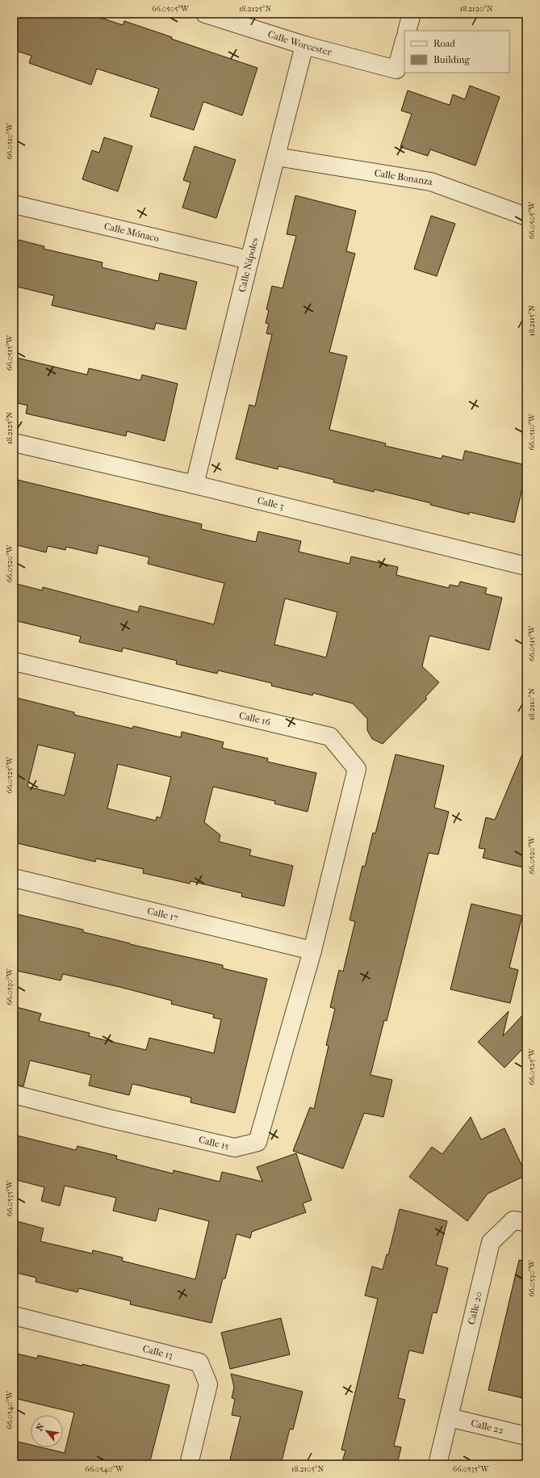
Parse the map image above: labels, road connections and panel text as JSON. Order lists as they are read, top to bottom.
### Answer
{
  "streets": {
    "street": [
      "Calle Worcester",
      "Calle Bonanza",
      "Calle Mónaco",
      "Calle Nápoles",
      "Calle 3",
      "Calle 16",
      "Calle 17",
      "Calle 15",
      "Calle 20",
      "Calle 13",
      "Calle 22"
    ]
  },
  "crossings": [
    ["Calle Worcester", "Calle Nápoles"],
    ["Calle Bonanza", "Calle Nápoles"],
    ["Calle Mónaco", "Calle Nápoles"],
    ["Calle Nápoles", "Calle 3"],
    ["Calle 16", "Calle 17"],
    ["Calle 16", "Calle 15"],
    ["Calle 17", "Calle 15"],
    ["Calle 20", "Calle 22"]
  ],
  "legend": ["Road", "Building"],
  "north": "top left",
  "coordinates": [
    "66.0505°W",
    "18.2125°N",
    "18.2120°N",
    "66.0510°W",
    "18.2115°N",
    "66.0515°W",
    "66.0520°W",
    "18.2110°N",
    "66.0525°W",
    "66.0530°W",
    "66.0535°W",
    "66.0540°W",
    "18.2105°N"
  ]
}
